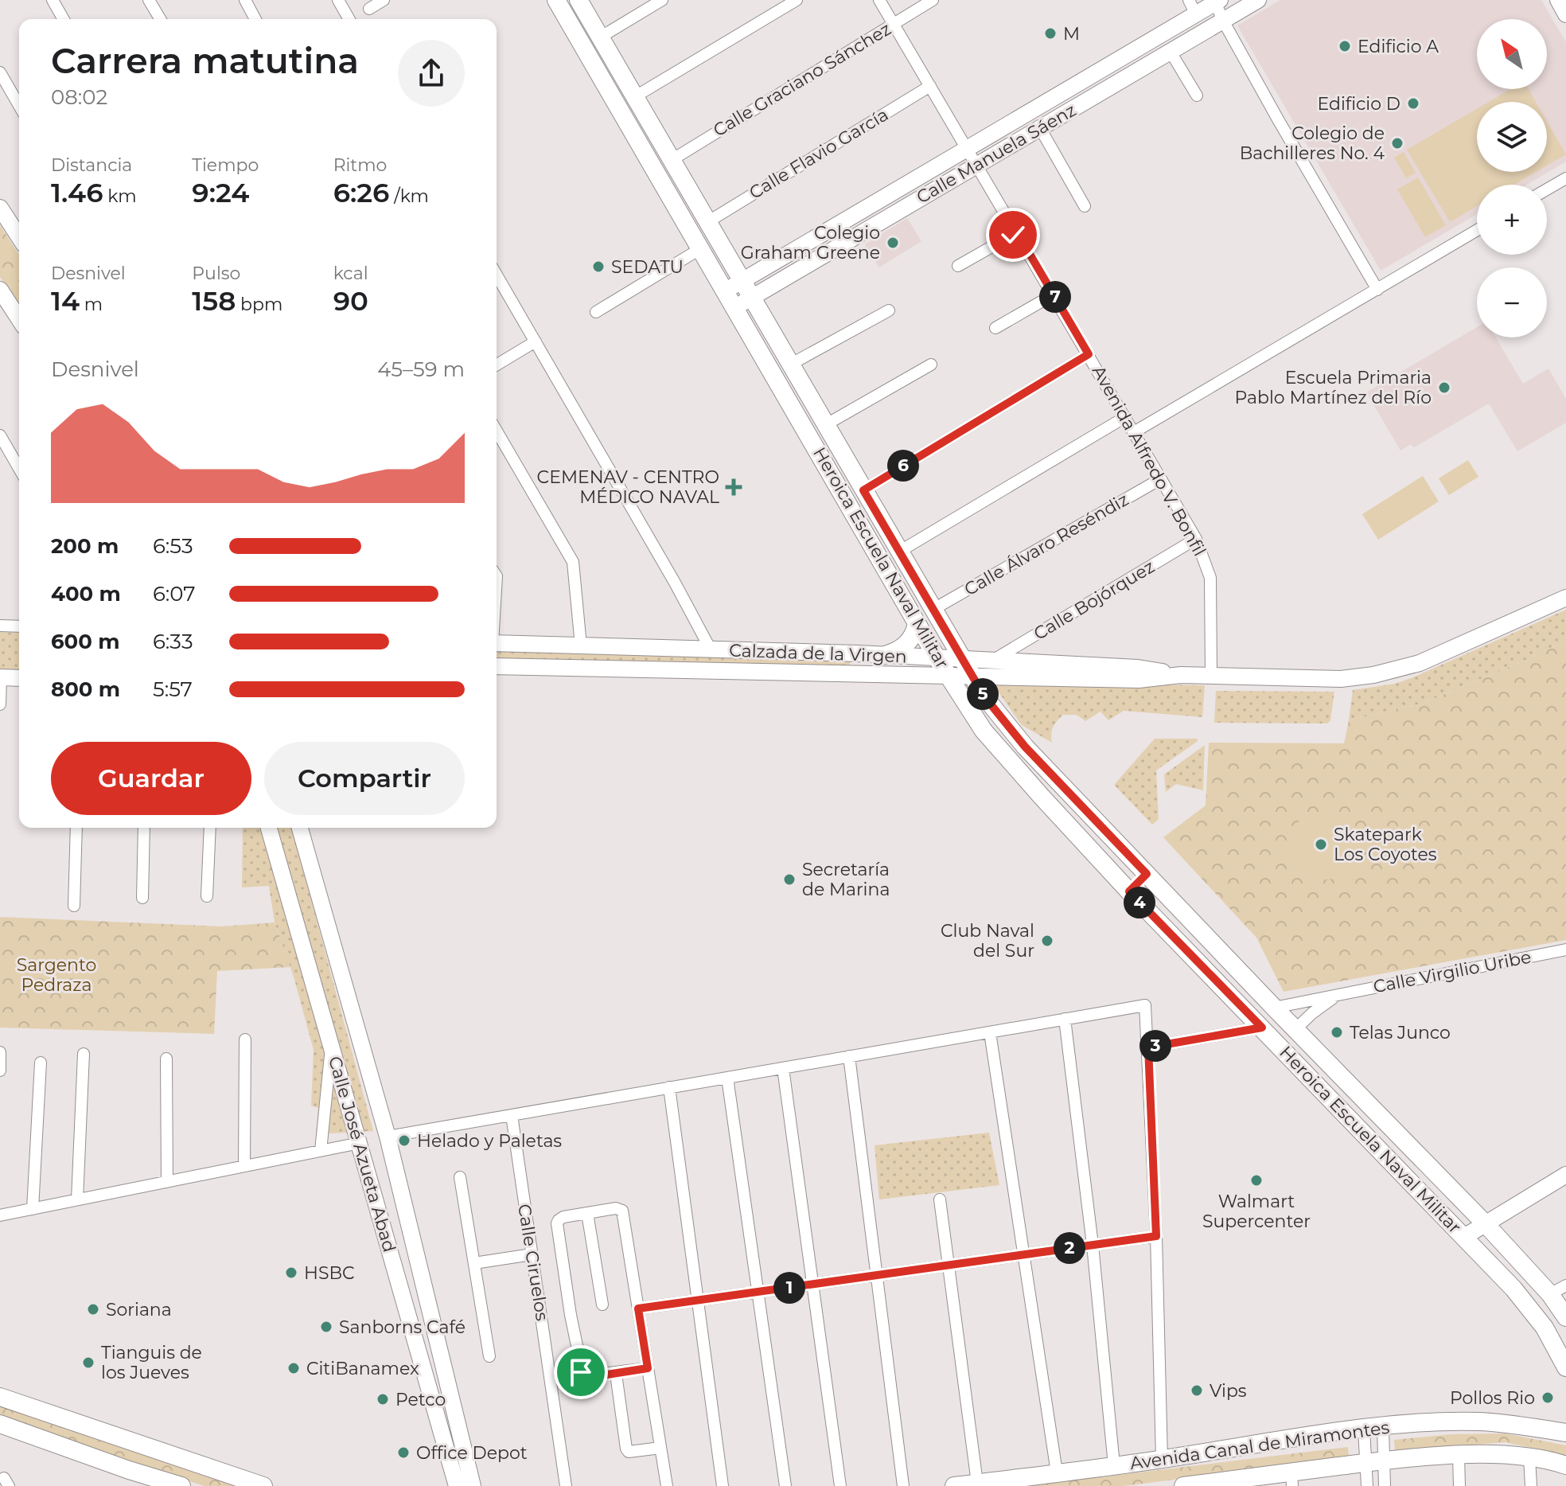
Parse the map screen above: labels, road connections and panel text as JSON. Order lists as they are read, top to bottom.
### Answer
{
  "streets": {
    "main road": ["Heroica Escuela Naval Militar", "Avenida Canal de Miramontes"],
    "street": [
      "Calle Graciano Sánchez",
      "Calle Flavio García",
      "Calle Manuela Sáenz",
      "Avenida Alfredo V. Bonfil",
      "Calle Álvaro Reséndiz",
      "Calle Bojórquez",
      "Calzada de la Virgen",
      "Calle Virgilio Uribe",
      "Calle José Azueta Abad",
      "Calle Ciruelos"
    ]
  },
  "crossings": [
    ["Calle Graciano Sánchez", "Avenida Alfredo V. Bonfil"],
    ["Calle Graciano Sánchez", "Heroica Escuela Naval Militar"],
    ["Calle Flavio García", "Avenida Alfredo V. Bonfil"],
    ["Calle Flavio García", "Heroica Escuela Naval Militar"],
    ["Calle Manuela Sáenz", "Avenida Alfredo V. Bonfil"],
    ["Calle Manuela Sáenz", "Heroica Escuela Naval Militar"],
    ["Avenida Alfredo V. Bonfil", "Calle Álvaro Reséndiz"],
    ["Avenida Alfredo V. Bonfil", "Calle Bojórquez"],
    ["Avenida Alfredo V. Bonfil", "Calzada de la Virgen"],
    ["Calle Álvaro Reséndiz", "Heroica Escuela Naval Militar"],
    ["Heroica Escuela Naval Militar", "Calzada de la Virgen"],
    ["Heroica Escuela Naval Militar", "Calle Virgilio Uribe"],
    ["Calle Bojórquez", "Calzada de la Virgen"]
  ],
  "parks": ["Sargento Pedraza"],
  "places": {
    "other": [
      "M",
      "Edificio A",
      "Edificio D",
      "Colegio de Bachilleres No. 4",
      "Colegio Graham Greene",
      "SEDATU",
      "Escuela Primaria Pablo Martínez del Río",
      "Skatepark Los Coyotes",
      "Secretaría de Marina",
      "Club Naval del Sur",
      "Telas Junco",
      "Helado y Paletas",
      "Walmart Supercenter",
      "HSBC",
      "Soriana",
      "Sanborns Café",
      "Tianguis de los Jueves",
      "CitiBanamex",
      "Vips",
      "Pollos Rio",
      "Petco",
      "Office Depot"
    ],
    "health": ["CEMENAV - CENTRO MÉDICO NAVAL"]
  },
  "north": "top left",
  "page": {
    "map_buttons": ["+", "−"],
    "heading": ["Carrera matutina", "08:02"],
    "stats": [
      ["Distancia", "1.46 km"],
      ["Tiempo", "9:24"],
      ["Ritmo", "6:26 /km"],
      ["Desnivel", "14 m"],
      ["Pulso", "158 bpm"],
      ["kcal", "90"]
    ],
    "pins": [
      "7",
      "6",
      "5",
      "4",
      "3",
      "2",
      "1"
    ],
    "chart": ["Desnivel", "45–59 m"],
    "list": [
      {
        "name": "200 m",
        "note": "6:53"
      },
      {
        "name": "400 m",
        "note": "6:07"
      },
      {
        "name": "600 m",
        "note": "6:33"
      },
      {
        "name": "800 m",
        "note": "5:57"
      }
    ],
    "buttons": ["Guardar", "Compartir"]
  }
}
